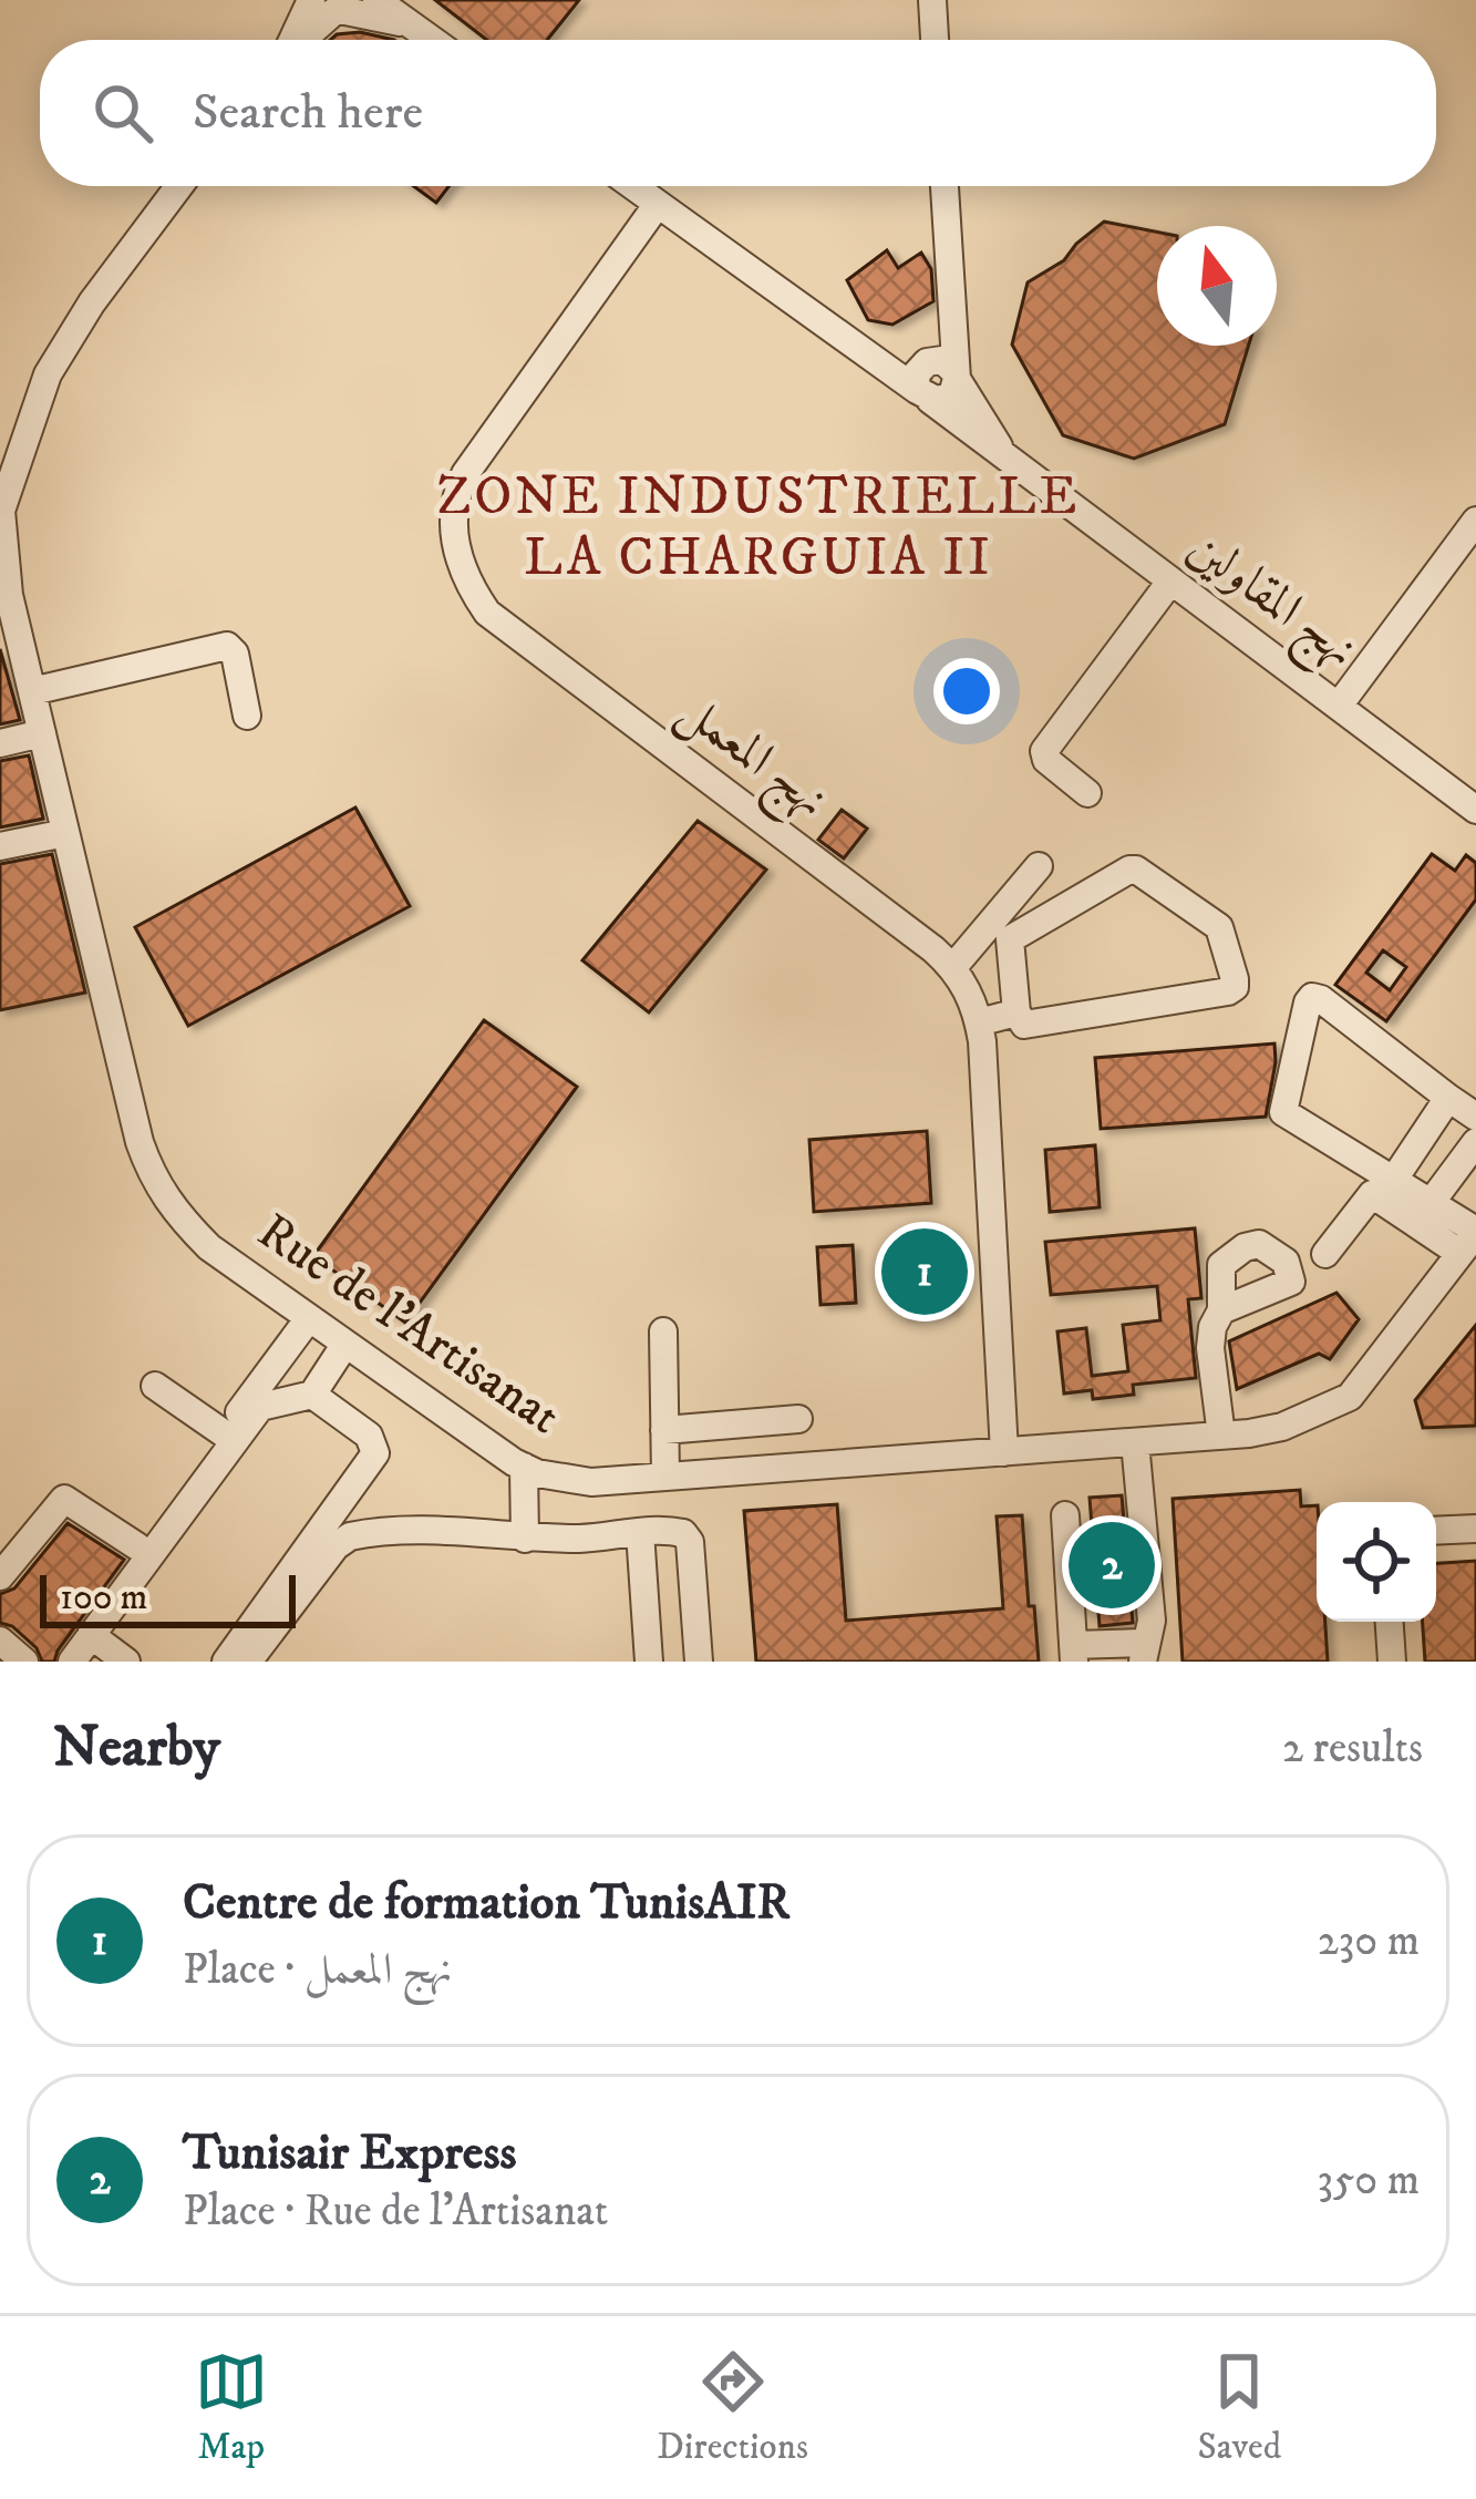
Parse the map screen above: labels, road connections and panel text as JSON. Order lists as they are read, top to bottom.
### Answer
{
  "streets": {
    "street": ["نهج المقاولين", "نهج المعمل", "Rue de l'Artisanat"]
  },
  "crossings": [
    ["نهج المقاولين", "نهج المعمل"],
    ["نهج المعمل", "Rue de l'Artisanat"]
  ],
  "districts": ["ZONE INDUSTRIELLE LA CHARGUIA II"],
  "scale_bar": "100 m",
  "north": "top",
  "page": {
    "search": "Search here",
    "pins": ["1", "2"],
    "scale": "100 m",
    "heading": ["Nearby", "2 results"],
    "list": [
      {
        "mark": "1",
        "name": "Centre de formation TunisAIR",
        "note": "Place · نهج المعمل",
        "value": "230 m"
      },
      {
        "mark": "2",
        "name": "Tunisair Express",
        "note": "Place · Rue de l'Artisanat",
        "value": "350 m"
      }
    ],
    "nav": ["Map", "Directions", "Saved"]
  }
}
